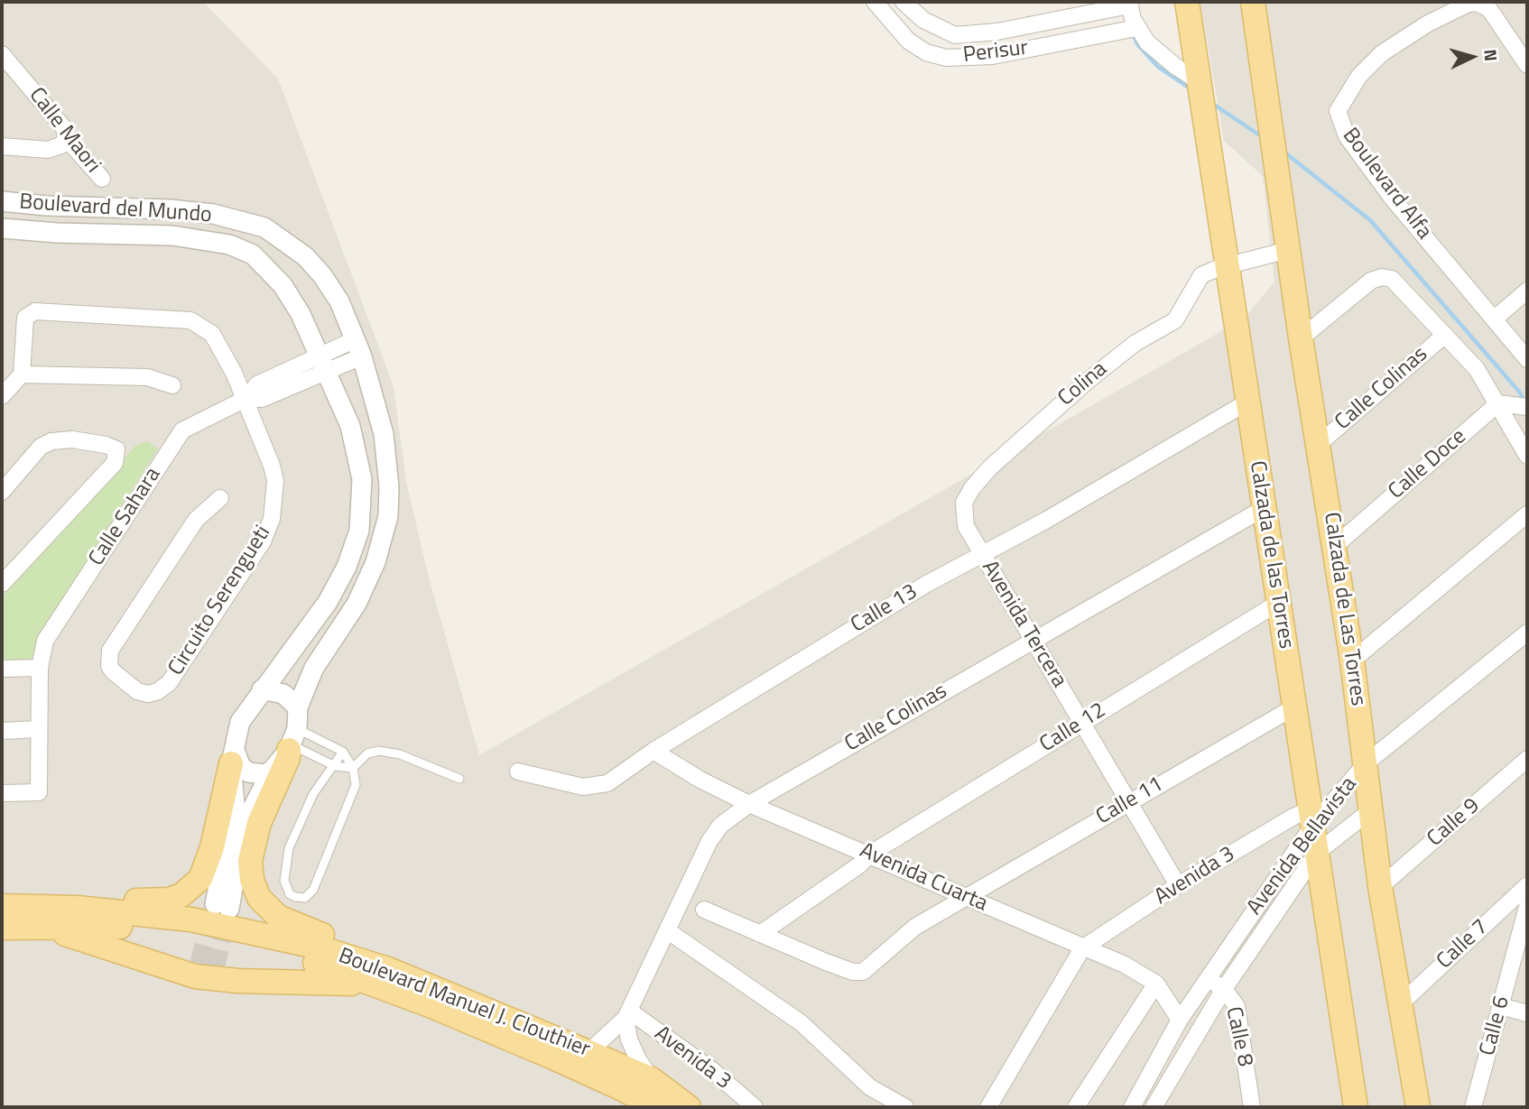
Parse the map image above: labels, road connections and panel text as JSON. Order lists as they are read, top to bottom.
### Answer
{
  "streets": {
    "main road": ["Calzada de las Torres", "Calzada de Las Torres", "Boulevard Manuel J. Clouthier"],
    "street": [
      "Perisur",
      "Calle Maori",
      "Boulevard Alfa",
      "Boulevard del Mundo",
      "Colina",
      "Calle Colinas",
      "Calle Doce",
      "Calle Sahara",
      "Circuito Serengueti",
      "Calle 13",
      "Avenida Tercera",
      "Calle 12",
      "Calle 11",
      "Calle 9",
      "Avenida Bellavista",
      "Avenida 3",
      "Avenida Cuarta",
      "Calle 7",
      "Calle 6",
      "Calle 8"
    ]
  },
  "crossings": [
    ["Colina", "Calzada de las Torres"],
    ["Colina", "Calzada de Las Torres"],
    ["Colina", "Avenida Tercera"],
    ["Calle Colinas", "Calzada de las Torres"],
    ["Calle Colinas", "Calzada de Las Torres"],
    ["Calle Colinas", "Avenida Tercera"],
    ["Calle Colinas", "Avenida 3"],
    ["Calle Colinas", "Avenida Cuarta"],
    ["Calle Colinas", "Boulevard Manuel J. Clouthier"],
    ["Calle Doce", "Calzada de Las Torres"],
    ["Calle Sahara", "Circuito Serengueti"],
    ["Calzada de las Torres", "Calle 13"],
    ["Calzada de las Torres", "Calle 12"],
    ["Calzada de las Torres", "Calle 11"],
    ["Calzada de las Torres", "Avenida Bellavista"],
    ["Calzada de las Torres", "Avenida 3"],
    ["Calle 13", "Avenida Tercera"],
    ["Calle 13", "Avenida Cuarta"],
    ["Calzada de Las Torres", "Calle 9"],
    ["Calzada de Las Torres", "Avenida Bellavista"],
    ["Calzada de Las Torres", "Calle 7"],
    ["Avenida Tercera", "Calle 12"],
    ["Avenida Tercera", "Calle 11"],
    ["Avenida Tercera", "Avenida 3"],
    ["Calle 12", "Calle 11"],
    ["Calle 12", "Avenida Cuarta"],
    ["Calle 11", "Avenida Cuarta"],
    ["Avenida Bellavista", "Avenida 3"],
    ["Avenida Bellavista", "Avenida Cuarta"],
    ["Avenida Bellavista", "Calle 8"],
    ["Avenida 3", "Avenida Cuarta"]
  ],
  "north": "right"
}
